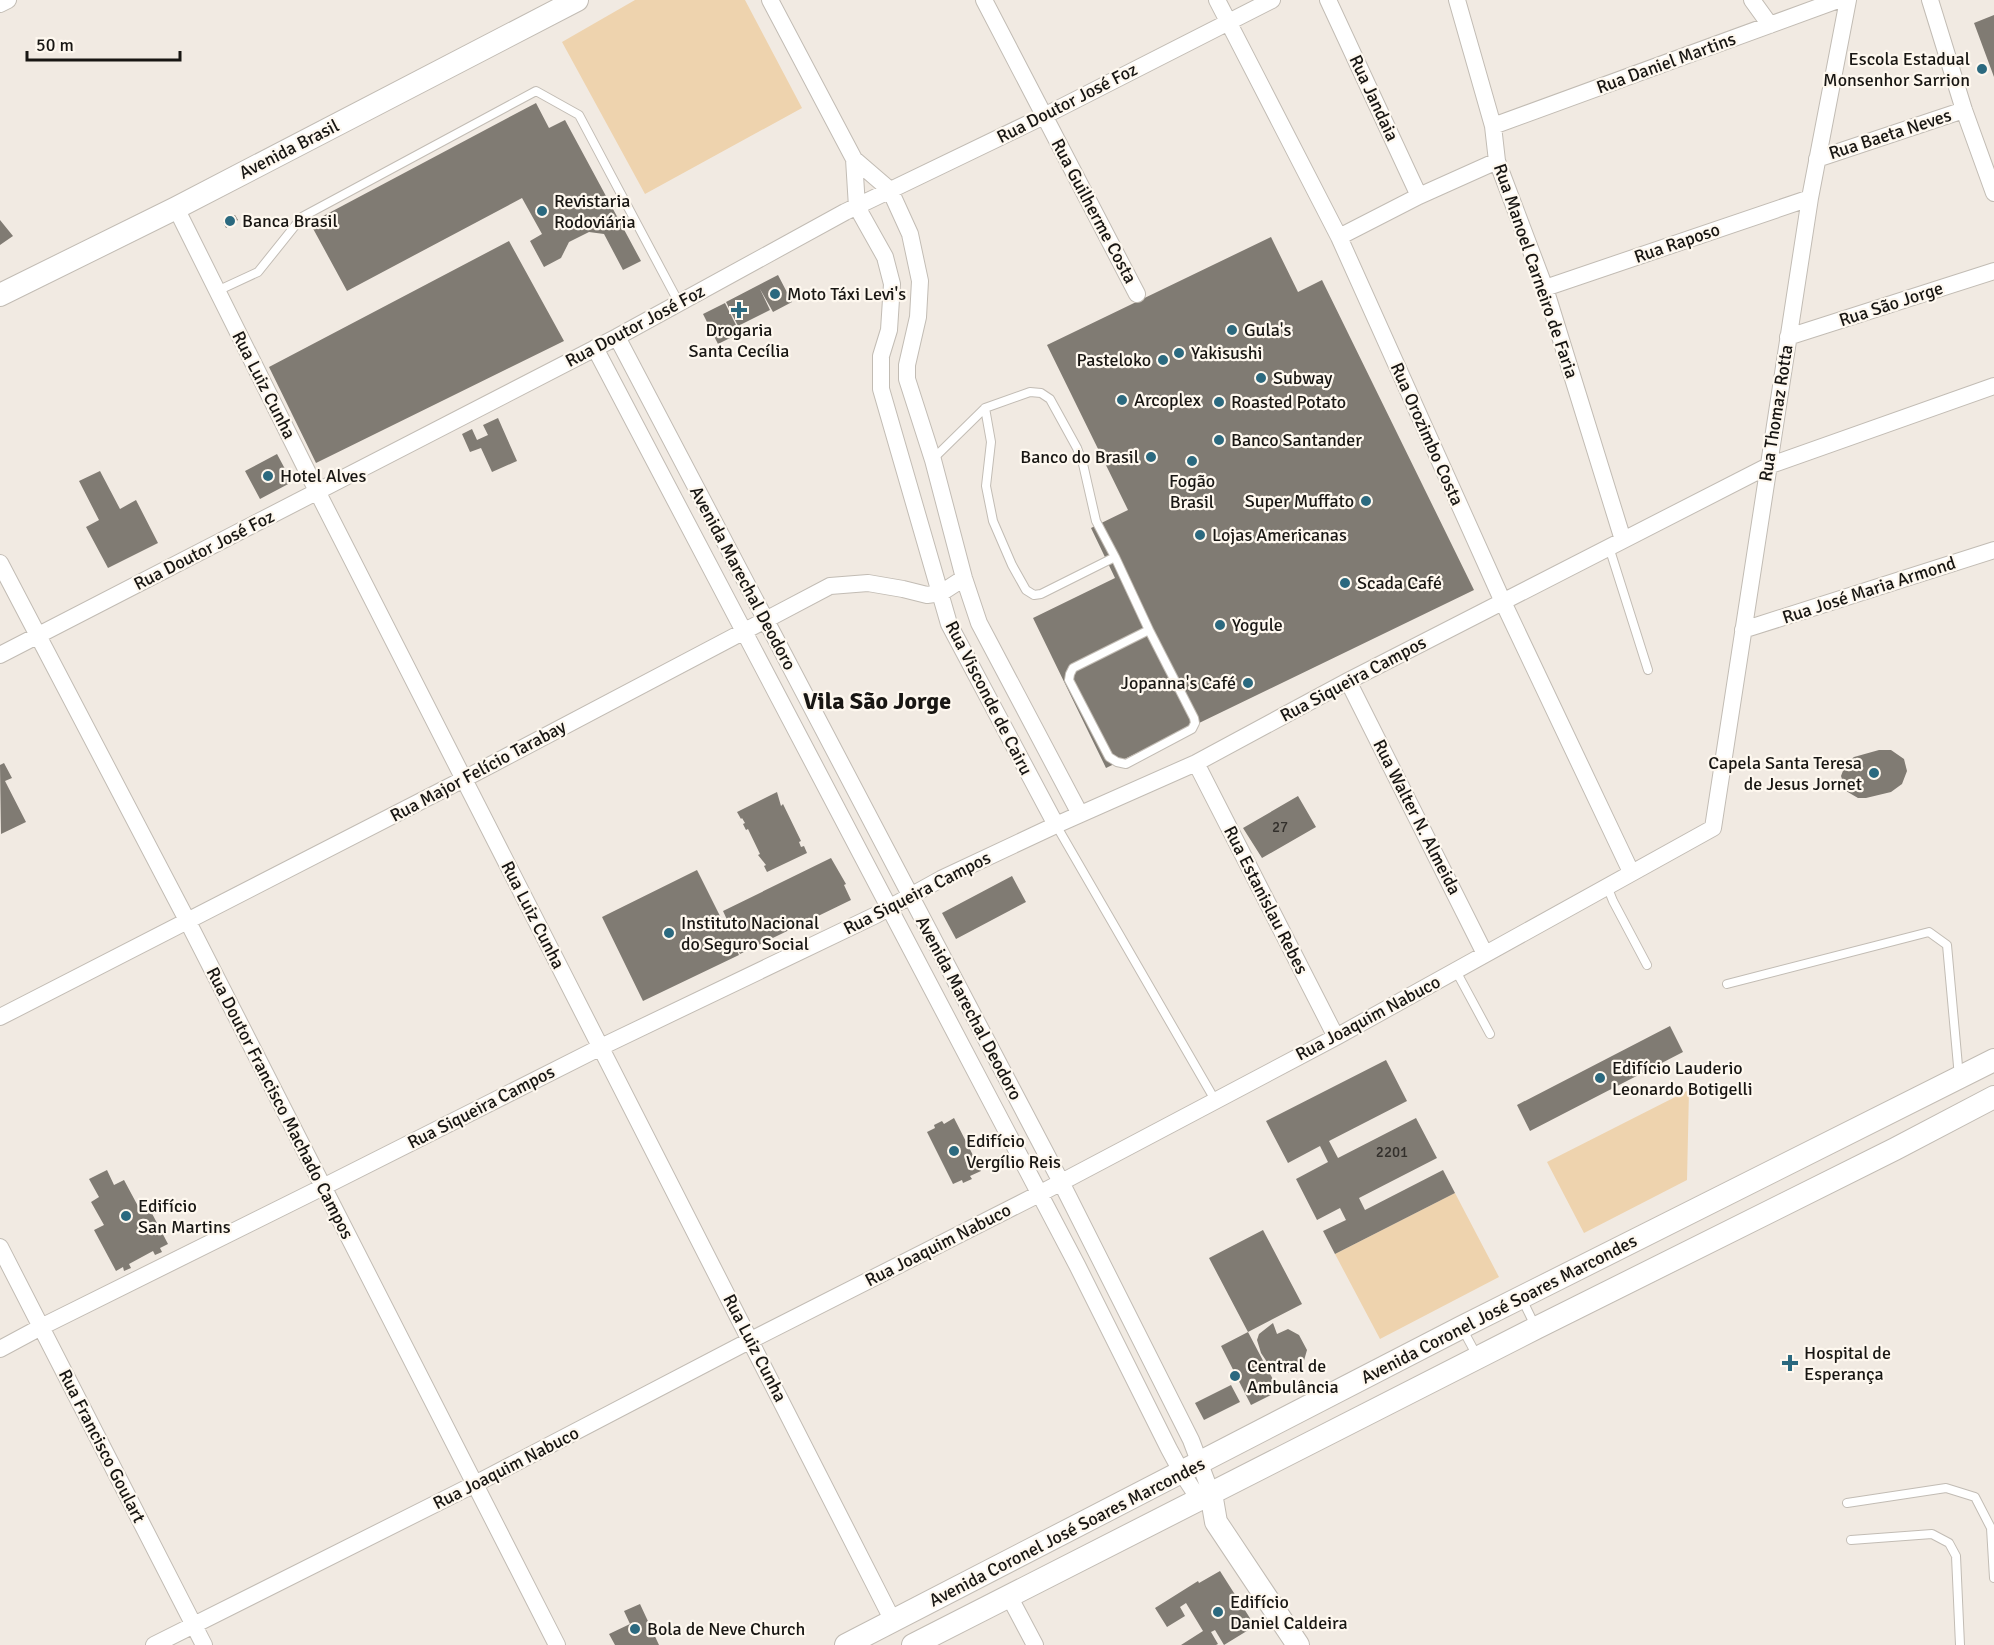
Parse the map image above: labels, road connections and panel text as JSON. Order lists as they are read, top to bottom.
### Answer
{
  "streets": {
    "main road": ["Avenida Brasil", "Avenida Coronel José Soares Marcondes"],
    "street": [
      "Rua Daniel Martins",
      "Rua Jandaia",
      "Rua Doutor José Foz",
      "Rua Baeta Neves",
      "Rua Guilherme Costa",
      "Rua Raposo",
      "Rua Manoel Carneiro de Faria",
      "Rua São Jorge",
      "Rua Luiz Cunha",
      "Rua Thomaz Rotta",
      "Rua Orozimbo Costa",
      "Avenida Marechal Deodoro",
      "Rua José Maria Armond",
      "Rua Siqueira Campos",
      "Rua Visconde de Cairu",
      "Rua Major Felício Tarabay",
      "Rua Walter N. Almeida",
      "Rua Estanislau Rebes",
      "Rua Joaquim Nabuco",
      "Rua Doutor Francisco Machado Campos",
      "Rua Francisco Goulart"
    ]
  },
  "crossings": [
    ["Rua Daniel Martins", "Rua Manoel Carneiro de Faria"],
    ["Rua Doutor José Foz", "Rua Guilherme Costa"],
    ["Rua Doutor José Foz", "Rua Luiz Cunha"],
    ["Rua Doutor José Foz", "Rua Orozimbo Costa"],
    ["Rua Doutor José Foz", "Avenida Marechal Deodoro"],
    ["Rua Doutor José Foz", "Rua Visconde de Cairu"],
    ["Rua Doutor José Foz", "Rua Doutor Francisco Machado Campos"],
    ["Rua Baeta Neves", "Rua Thomaz Rotta"],
    ["Avenida Brasil", "Rua Luiz Cunha"],
    ["Rua Raposo", "Rua Manoel Carneiro de Faria"],
    ["Rua Raposo", "Rua Thomaz Rotta"],
    ["Rua Manoel Carneiro de Faria", "Rua Siqueira Campos"],
    ["Rua São Jorge", "Rua Thomaz Rotta"],
    ["Rua Luiz Cunha", "Rua Siqueira Campos"],
    ["Rua Luiz Cunha", "Rua Major Felício Tarabay"],
    ["Rua Luiz Cunha", "Rua Joaquim Nabuco"],
    ["Rua Luiz Cunha", "Avenida Coronel José Soares Marcondes"],
    ["Rua Thomaz Rotta", "Rua José Maria Armond"],
    ["Rua Thomaz Rotta", "Rua Siqueira Campos"],
    ["Rua Thomaz Rotta", "Rua Joaquim Nabuco"],
    ["Rua Orozimbo Costa", "Rua Siqueira Campos"],
    ["Rua Orozimbo Costa", "Rua Joaquim Nabuco"],
    ["Avenida Marechal Deodoro", "Rua Siqueira Campos"],
    ["Avenida Marechal Deodoro", "Rua Major Felício Tarabay"],
    ["Avenida Marechal Deodoro", "Rua Joaquim Nabuco"],
    ["Avenida Marechal Deodoro", "Avenida Coronel José Soares Marcondes"],
    ["Rua Siqueira Campos", "Rua Visconde de Cairu"],
    ["Rua Siqueira Campos", "Rua Walter N. Almeida"],
    ["Rua Siqueira Campos", "Rua Estanislau Rebes"],
    ["Rua Siqueira Campos", "Rua Doutor Francisco Machado Campos"],
    ["Rua Siqueira Campos", "Rua Francisco Goulart"],
    ["Rua Visconde de Cairu", "Rua Major Felício Tarabay"],
    ["Rua Visconde de Cairu", "Rua Joaquim Nabuco"],
    ["Rua Major Felício Tarabay", "Rua Doutor Francisco Machado Campos"],
    ["Rua Walter N. Almeida", "Rua Joaquim Nabuco"],
    ["Rua Estanislau Rebes", "Rua Joaquim Nabuco"],
    ["Rua Joaquim Nabuco", "Rua Doutor Francisco Machado Campos"],
    ["Rua Joaquim Nabuco", "Rua Francisco Goulart"]
  ],
  "districts": ["Vila São Jorge"],
  "places": {
    "other": [
      "Escola Estadual Monsenhor Sarrion",
      "Revistaria Rodoviária",
      "Banca Brasil",
      "Moto Táxi Levi's",
      "Gula's",
      "Yakisushi",
      "Pasteloko",
      "Subway",
      "Arcoplex",
      "Roasted Potato",
      "Banco Santander",
      "Banco do Brasil",
      "Fogão Brasil",
      "Hotel Alves",
      "Super Muffato",
      "Lojas Americanas",
      "Scada Café",
      "Yogule",
      "Jopanna's Café",
      "Capela Santa Teresa de Jesus Jornet",
      "Instituto Nacional do Seguro Social",
      "Edifício Lauderio Leonardo Botigelli",
      "Edifício Vergílio Reis",
      "Edifício San Martins",
      "Central de Ambulância",
      "Edifício Daniel Caldeira",
      "Bola de Neve Church"
    ],
    "health": ["Drogaria Santa Cecília", "Hospital de Esperança"]
  },
  "house_numbers": ["27", "2201"],
  "scale_bar": "50 m"
}
